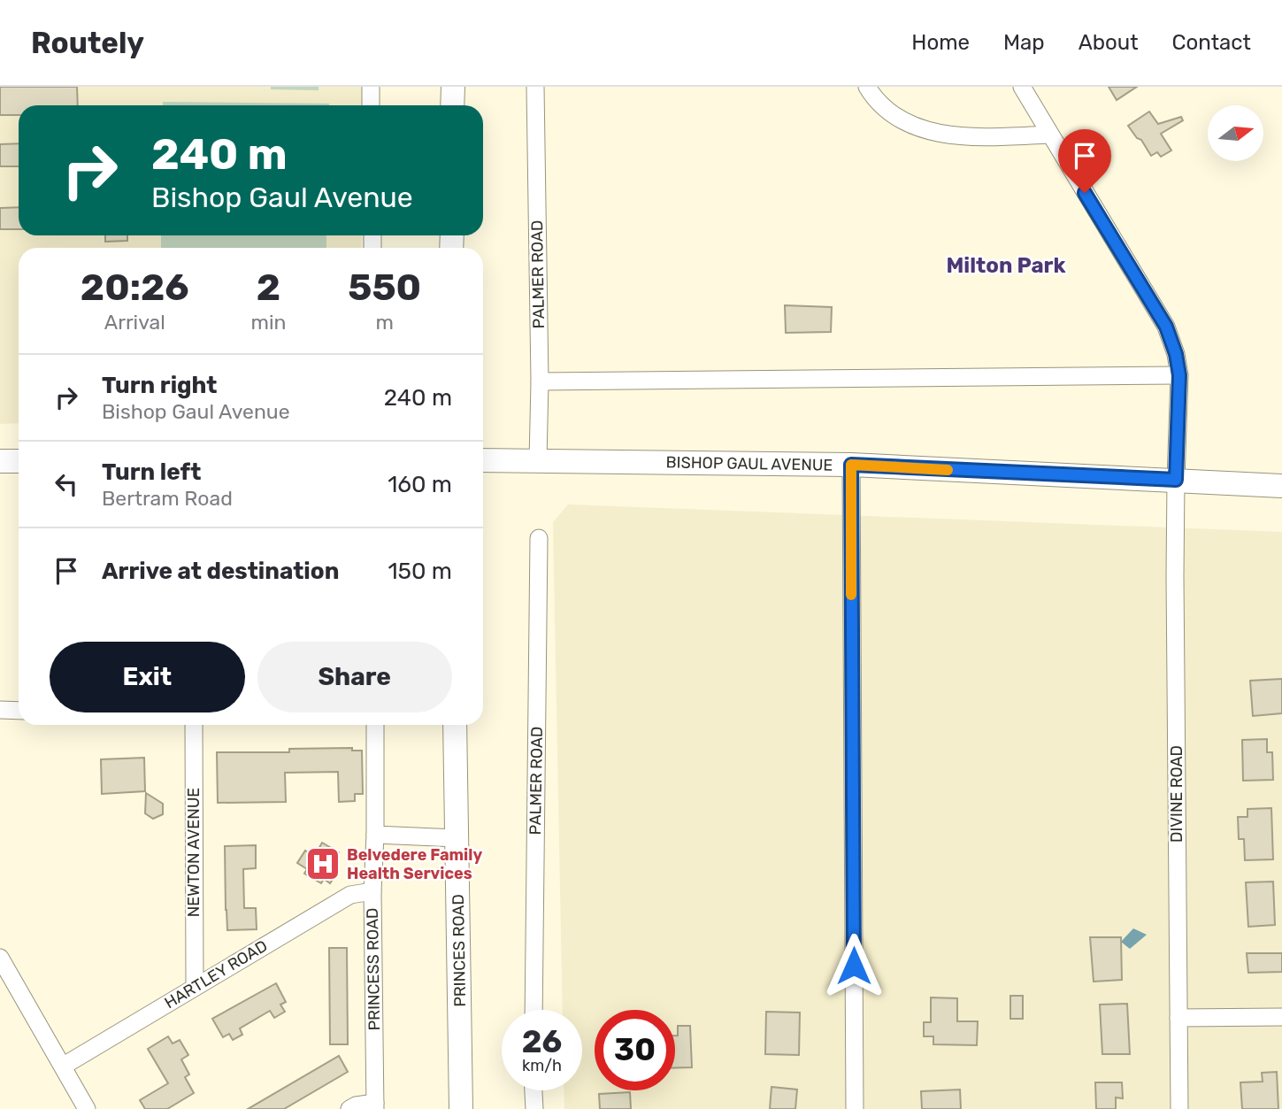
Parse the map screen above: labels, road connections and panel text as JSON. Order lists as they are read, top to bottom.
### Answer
{
  "streets": {
    "main road": ["BISHOP GAUL AVENUE", "PRINCES ROAD"],
    "street": [
      "PALMER ROAD",
      "DIVINE ROAD",
      "NEWTON AVENUE",
      "PRINCESS ROAD",
      "HARTLEY ROAD"
    ]
  },
  "crossings": [
    ["PALMER ROAD", "BISHOP GAUL AVENUE"],
    ["BISHOP GAUL AVENUE", "DIVINE ROAD"],
    ["NEWTON AVENUE", "HARTLEY ROAD"],
    ["PRINCESS ROAD", "HARTLEY ROAD"]
  ],
  "districts": ["Milton Park"],
  "places": {
    "hospital": ["Belvedere Family Health Services"]
  },
  "north": "right",
  "page": {
    "header": "Routely",
    "nav": [
      "Home",
      "Map",
      "About",
      "Contact"
    ],
    "turn": ["240 m", "Bishop Gaul Avenue"],
    "eta": [
      "20:26",
      "Arrival",
      "2",
      "min",
      "550",
      "m"
    ],
    "list": [
      {
        "name": "Turn right",
        "note": "Bishop Gaul Avenue",
        "value": "240 m"
      },
      {
        "name": "Turn left",
        "note": "Bertram Road",
        "value": "160 m"
      },
      {
        "name": "Arrive at destination",
        "value": "150 m"
      }
    ],
    "buttons": ["Exit", "Share"],
    "speed": "26 km/h",
    "limit": "30"
  }
}
